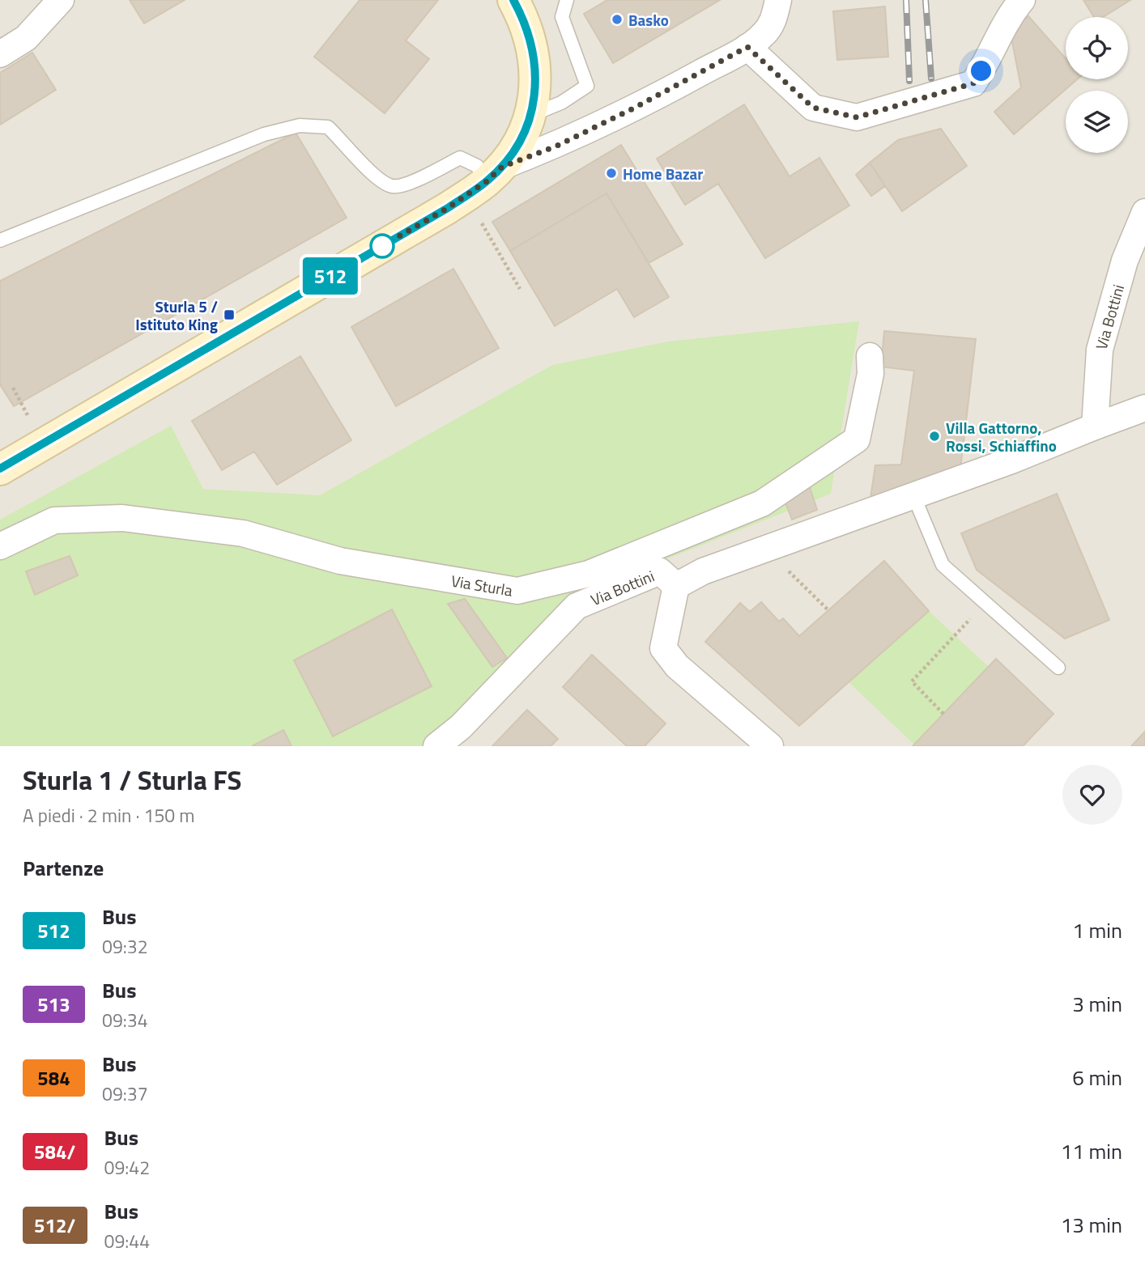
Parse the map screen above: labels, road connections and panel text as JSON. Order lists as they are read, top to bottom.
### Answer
{
  "streets": {
    "street": ["Via Bottini", "Via Sturla"]
  },
  "places": {
    "other": ["Basko", "Home Bazar", "Villa Gattorno, Rossi, Schiaffino"],
    "transit": ["Sturla 5 / Istituto King"]
  },
  "lines": ["bus line 512"],
  "page": {
    "on_map": "512",
    "heading": [
      ["Sturla 1 / Sturla FS", "A piedi · 2 min · 150 m"],
      "Partenze"
    ],
    "list": [
      {
        "mark": "512",
        "name": "Bus",
        "note": "09:32",
        "value": "1 min"
      },
      {
        "mark": "513",
        "name": "Bus",
        "note": "09:34",
        "value": "3 min"
      },
      {
        "mark": "584",
        "name": "Bus",
        "note": "09:37",
        "value": "6 min"
      },
      {
        "mark": "584/",
        "name": "Bus",
        "note": "09:42",
        "value": "11 min"
      },
      {
        "mark": "512/",
        "name": "Bus",
        "note": "09:44",
        "value": "13 min"
      }
    ]
  }
}
